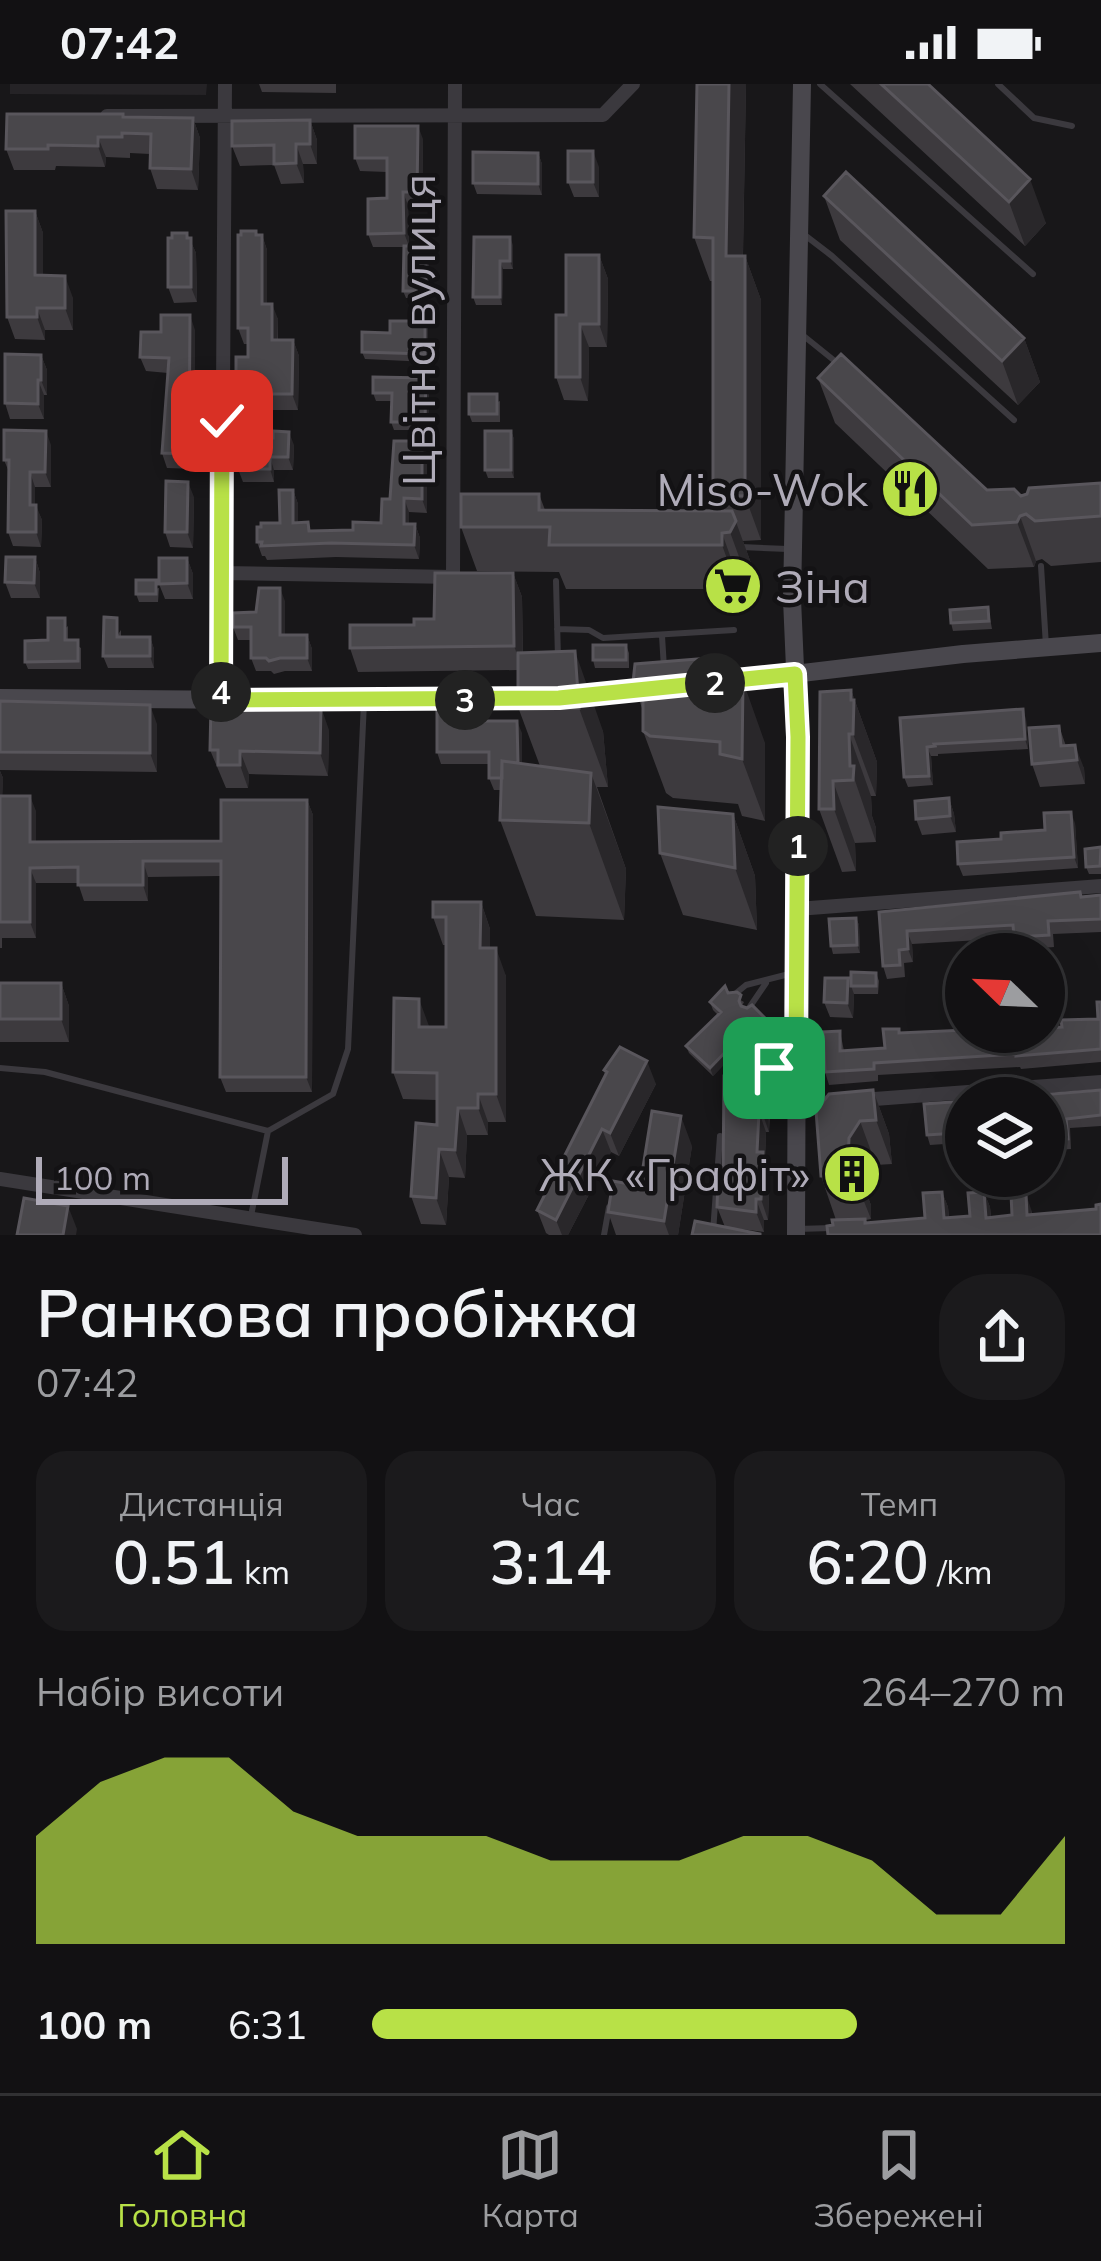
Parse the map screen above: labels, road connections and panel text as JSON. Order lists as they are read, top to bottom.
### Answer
{
  "streets": {
    "street": ["Цвітна вулиця"]
  },
  "places": {
    "restaurant": ["Miso-Wok"],
    "supermarket": ["Зіна"],
    "building": ["ЖК «Графіт»"]
  },
  "scale_bar": "100 m",
  "north": "top left",
  "page": {
    "status": "07:42",
    "pins": [
      "2",
      "4",
      "3",
      "1"
    ],
    "scale": "100 m",
    "heading": ["Ранкова пробіжка", "07:42"],
    "stats": [
      ["Дистанція", "0.51 km"],
      ["Час", "3:14"],
      ["Темп", "6:20 /km"]
    ],
    "chart": ["Набір висоти", "264–270 m"],
    "list": [
      {
        "name": "100 m",
        "note": "6:31"
      }
    ],
    "tabs": ["Головна", "Карта", "Збережені"]
  }
}
